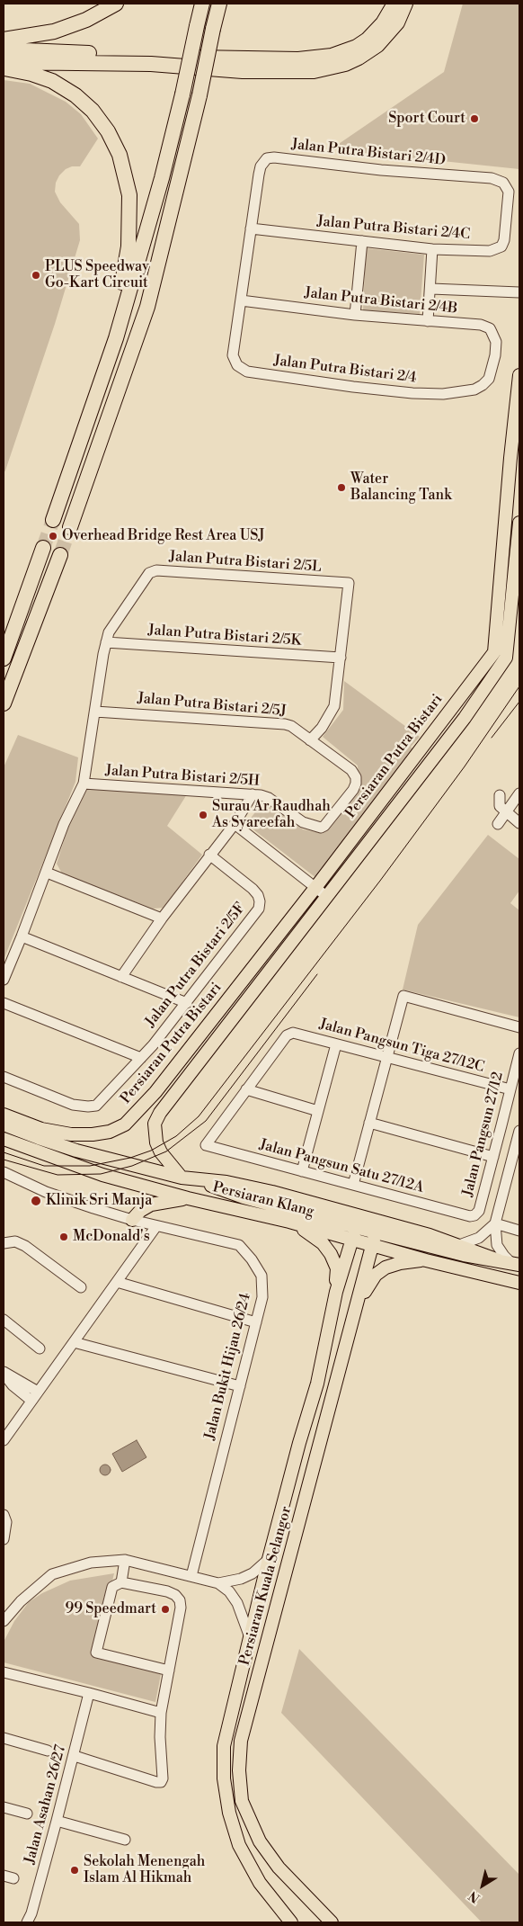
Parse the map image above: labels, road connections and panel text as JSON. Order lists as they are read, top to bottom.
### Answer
{
  "streets": {
    "main road": ["Persiaran Putra Bistari", "Persiaran Klang", "Persiaran Kuala Selangor"],
    "street": [
      "Jalan Putra Bistari 2/4D",
      "Jalan Putra Bistari 2/4C",
      "Jalan Putra Bistari 2/4B",
      "Jalan Putra Bistari 2/4",
      "Jalan Putra Bistari 2/5L",
      "Jalan Putra Bistari 2/5K",
      "Jalan Putra Bistari 2/5J",
      "Jalan Putra Bistari 2/5H",
      "Jalan Putra Bistari 2/5F",
      "Jalan Pangsun Tiga 27/12C",
      "Jalan Pangsun 27/12",
      "Jalan Pangsun Satu 27/12A",
      "Jalan Bukit Hijau 26/24",
      "Jalan Asahan 26/27"
    ]
  },
  "crossings": [
    ["Jalan Putra Bistari 2/4D", "Jalan Putra Bistari 2/4C"],
    ["Jalan Putra Bistari 2/4B", "Jalan Putra Bistari 2/4"],
    ["Jalan Putra Bistari 2/5L", "Jalan Putra Bistari 2/5K"],
    ["Jalan Putra Bistari 2/5J", "Jalan Putra Bistari 2/5H"],
    ["Persiaran Putra Bistari", "Persiaran Klang"],
    ["Jalan Pangsun Tiga 27/12C", "Jalan Pangsun 27/12"],
    ["Jalan Pangsun Tiga 27/12C", "Jalan Pangsun Satu 27/12A"],
    ["Jalan Pangsun 27/12", "Jalan Pangsun Satu 27/12A"],
    ["Persiaran Klang", "Persiaran Kuala Selangor"]
  ],
  "places": [
    "Sport Court",
    "PLUS Speedway Go-Kart Circuit",
    "Water Balancing Tank",
    "Overhead Bridge Rest Area USJ",
    "Surau Ar Raudhah As Syareefah",
    "Klinik Sri Manja",
    "McDonald's",
    "99 Speedmart",
    "Sekolah Menengah Islam Al Hikmah"
  ],
  "north": "bottom left"
}
